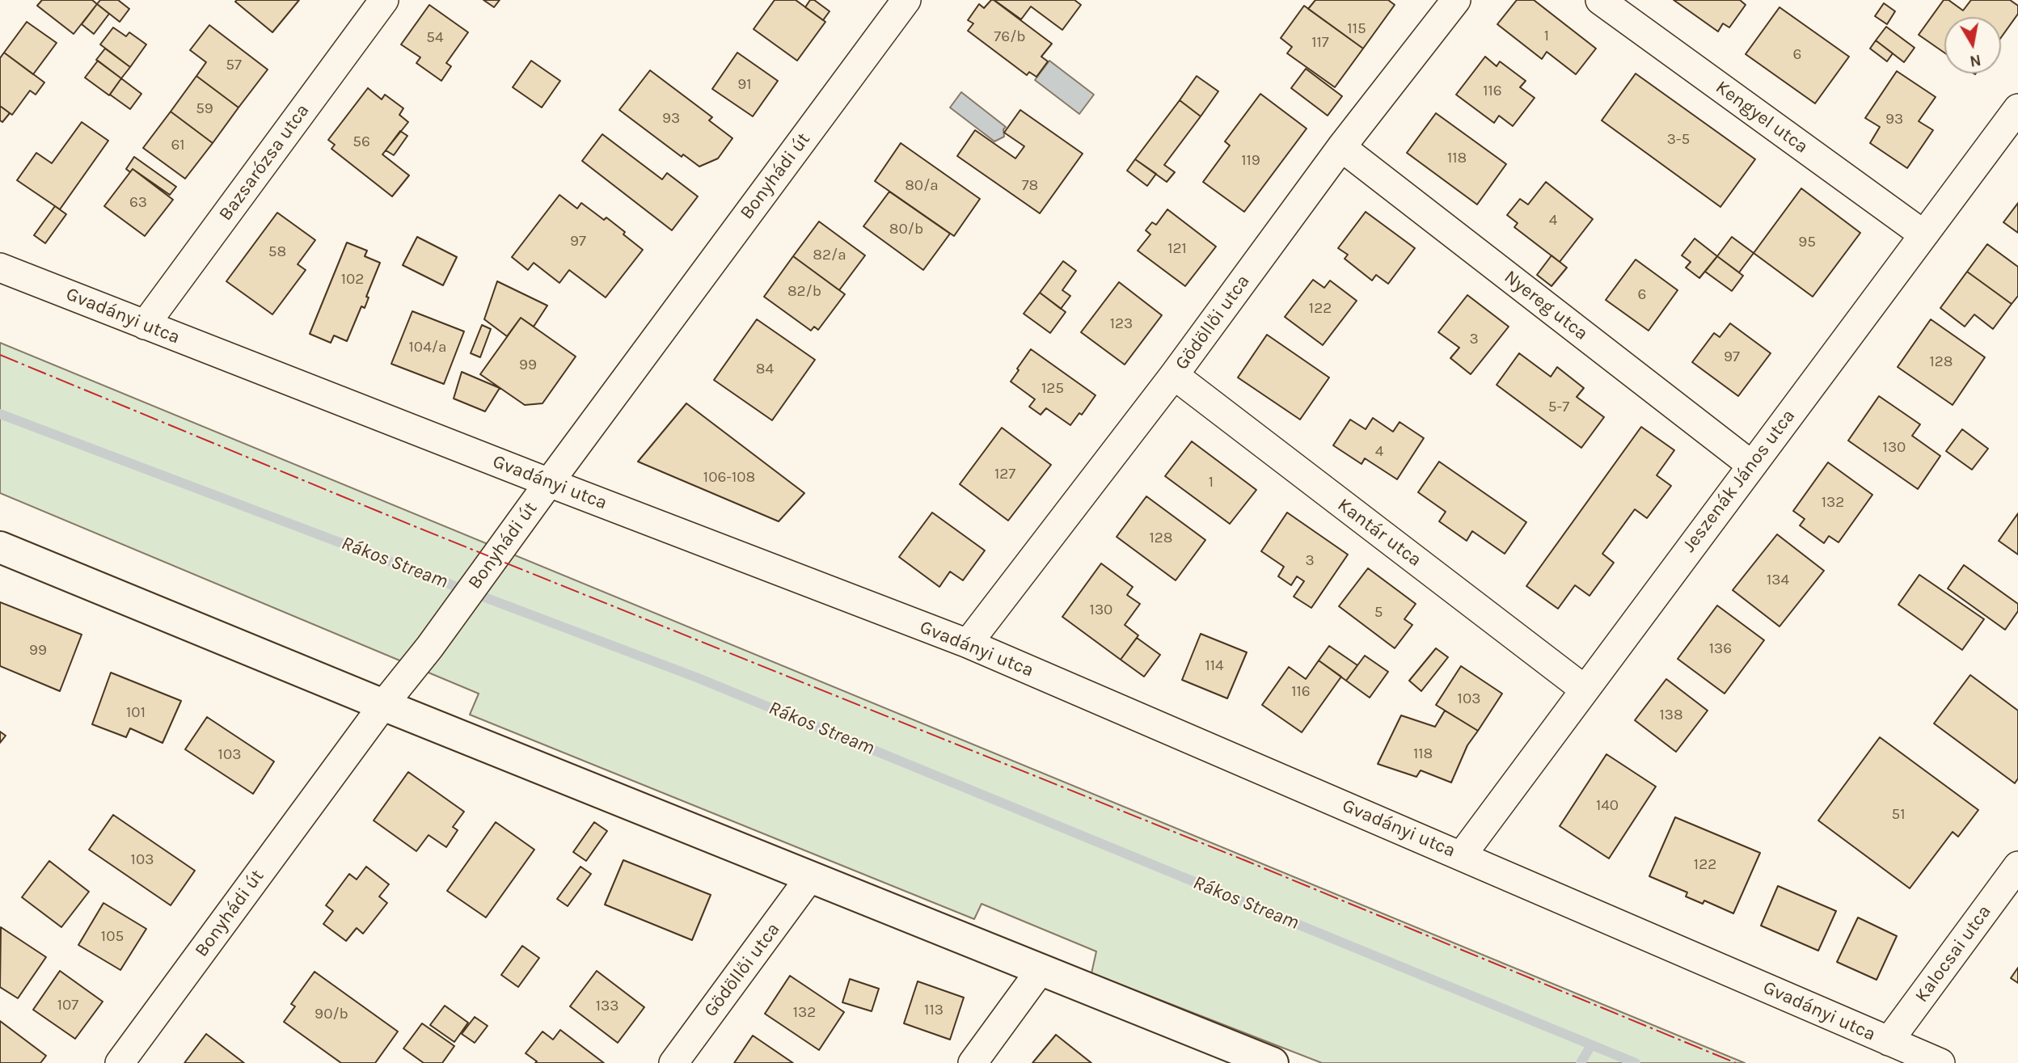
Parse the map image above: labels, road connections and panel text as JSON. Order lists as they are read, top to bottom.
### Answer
{
  "streets": {
    "street": [
      "Kengyel utca",
      "Bazsarózsa utca",
      "Bonyhádi út",
      "Nyereg utca",
      "Gvadányi utca",
      "Gödöllői utca",
      "Jeszenák János utca",
      "Kantár utca",
      "Kalocsai utca"
    ]
  },
  "crossings": [
    ["Kengyel utca", "Jeszenák János utca"],
    ["Bazsarózsa utca", "Gvadányi utca"],
    ["Bonyhádi út", "Gvadányi utca"],
    ["Nyereg utca", "Gödöllői utca"],
    ["Nyereg utca", "Jeszenák János utca"],
    ["Gvadányi utca", "Gödöllői utca"],
    ["Gvadányi utca", "Jeszenák János utca"],
    ["Gvadányi utca", "Kalocsai utca"],
    ["Gödöllői utca", "Kantár utca"],
    ["Jeszenák János utca", "Kantár utca"]
  ],
  "water": ["Rákos Stream"],
  "house_numbers": [
    "115",
    "1",
    "76/b",
    "54",
    "117",
    "6",
    "57",
    "91",
    "116",
    "59",
    "93",
    "93",
    "3-5",
    "56",
    "61",
    "118",
    "119",
    "80/a",
    "78",
    "63",
    "4",
    "80/b",
    "97",
    "95",
    "121",
    "58",
    "82/a",
    "102",
    "82/b",
    "6",
    "122",
    "123",
    "3",
    "104/a",
    "97",
    "128",
    "99",
    "84",
    "125",
    "5-7",
    "130",
    "4",
    "127",
    "106-108",
    "1",
    "132",
    "128",
    "3",
    "134",
    "130",
    "5",
    "136",
    "99",
    "114",
    "116",
    "103",
    "101",
    "138",
    "118",
    "103",
    "140",
    "51",
    "103",
    "122",
    "105",
    "107",
    "133",
    "113",
    "132",
    "90/b"
  ],
  "north": "bottom"
}
